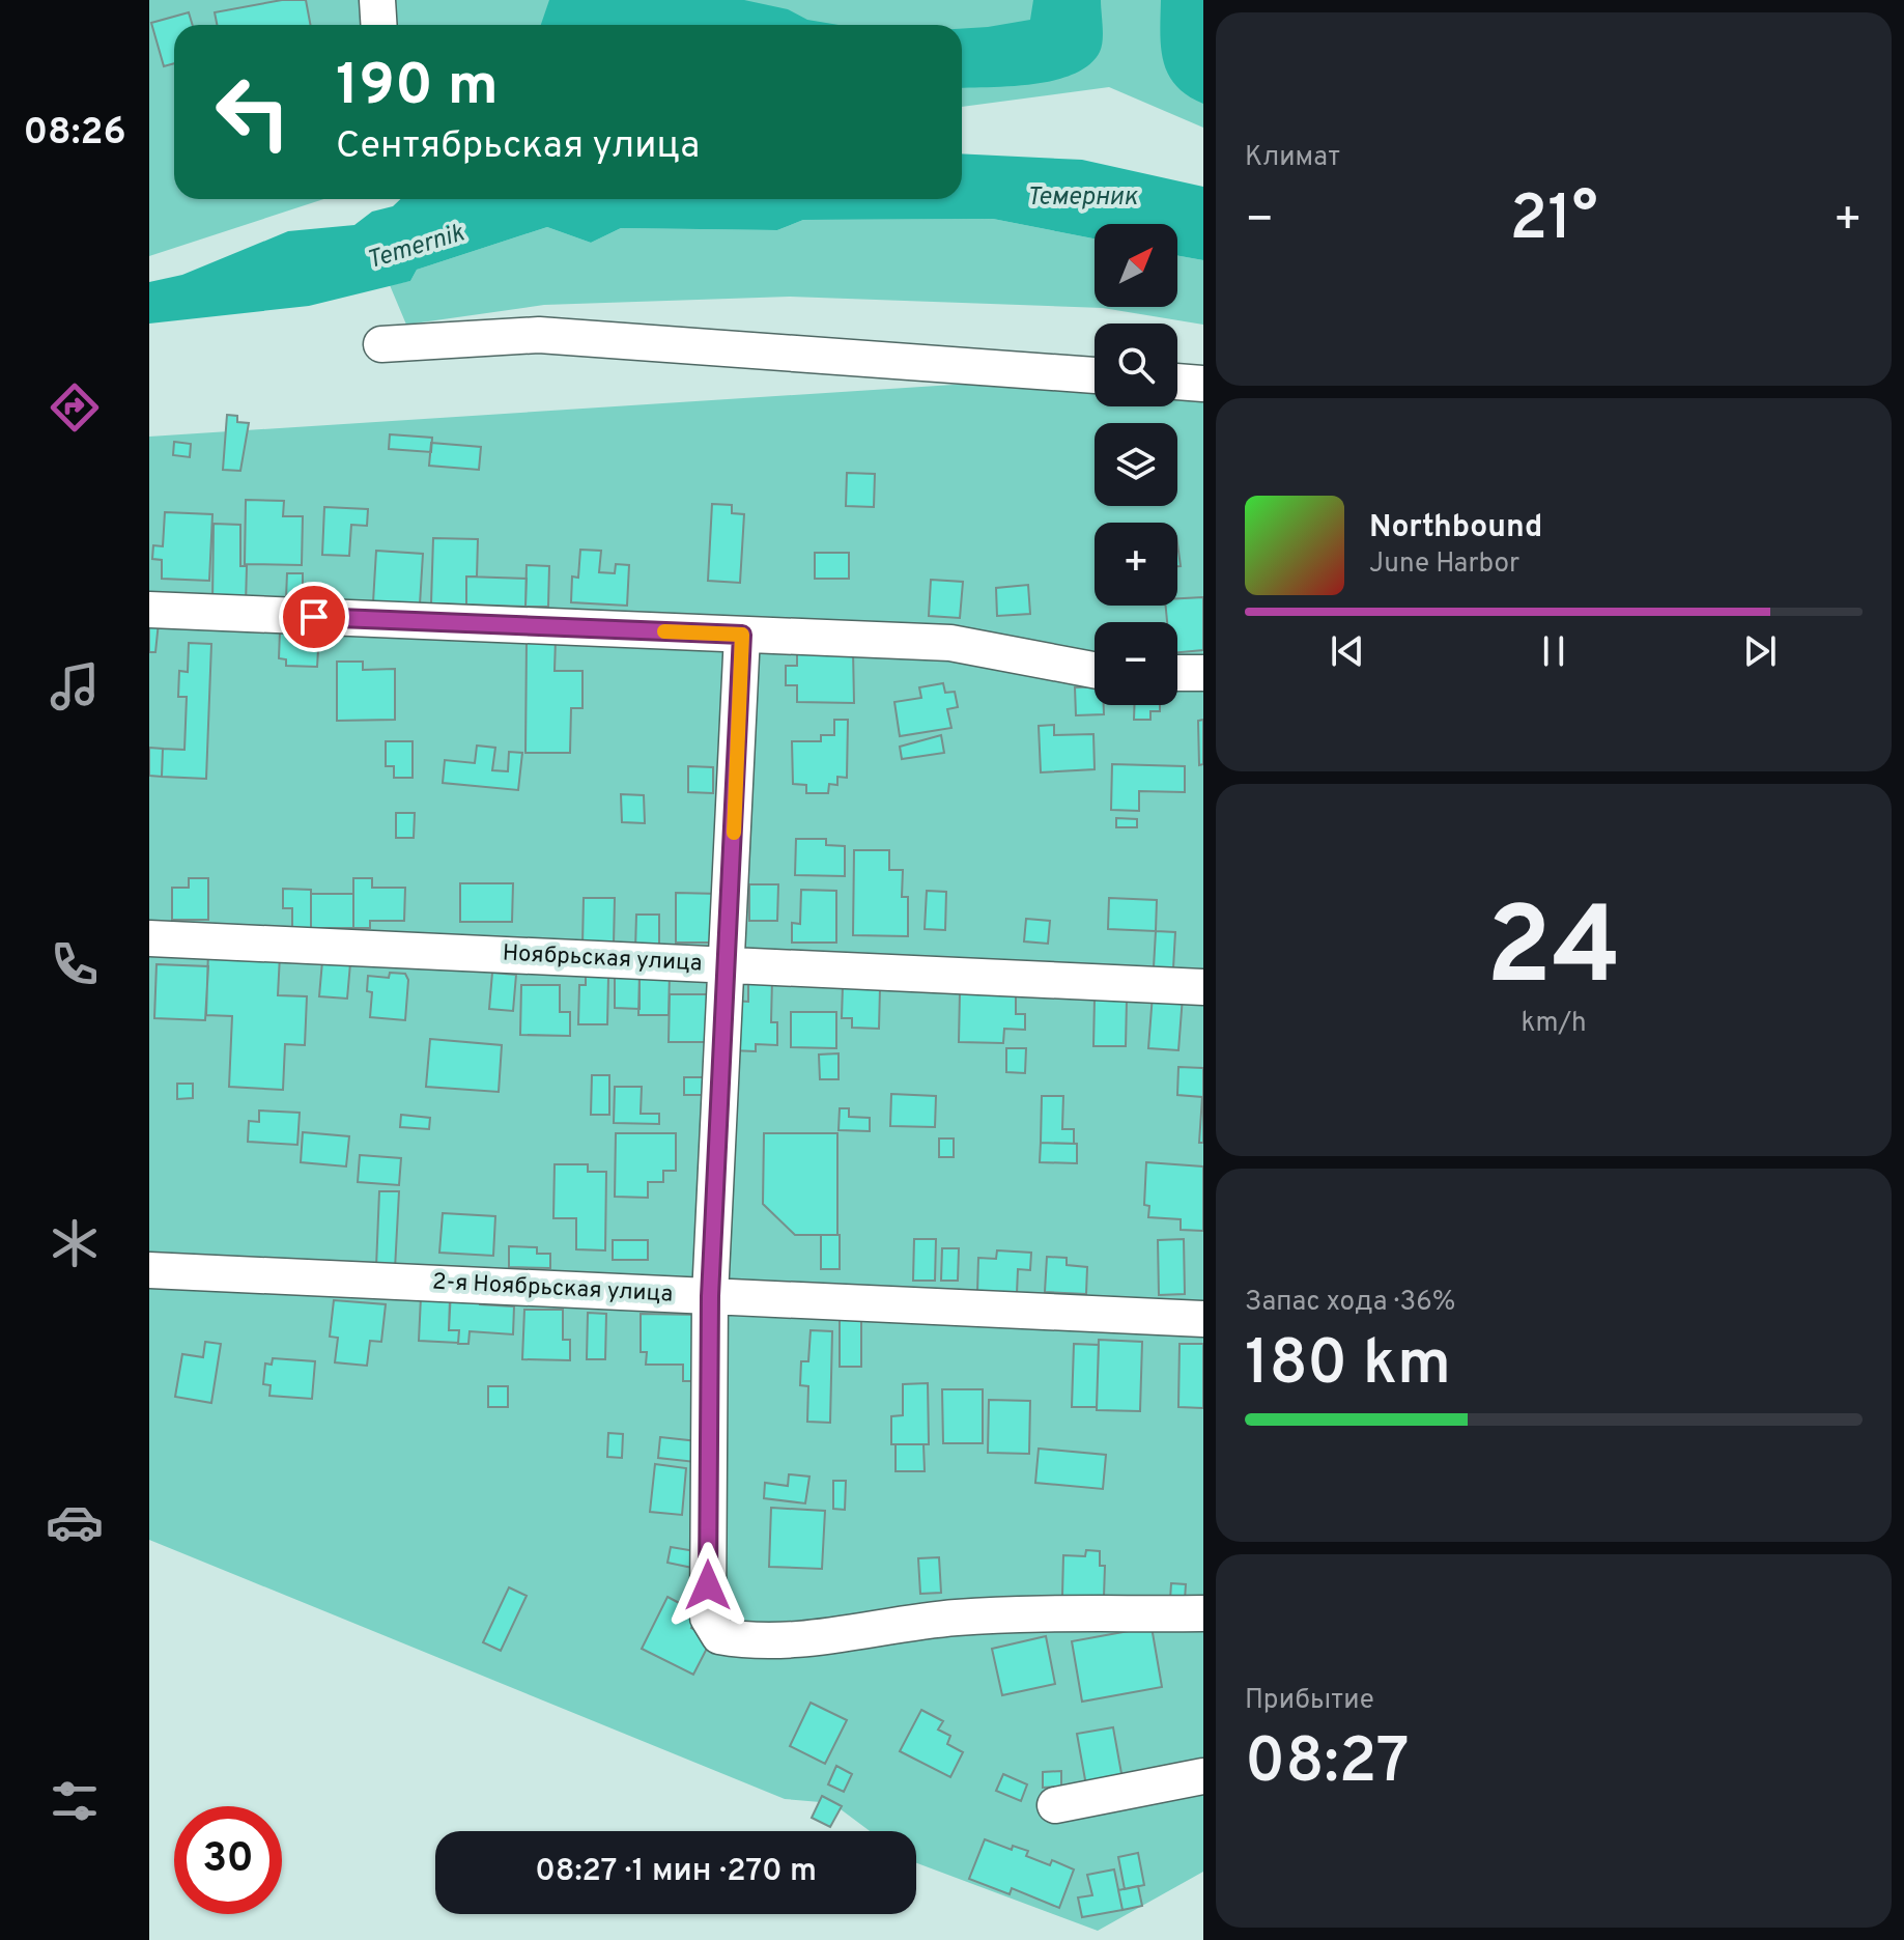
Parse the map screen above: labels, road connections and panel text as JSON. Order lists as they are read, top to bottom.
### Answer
{
  "streets": {
    "street": ["Ноябрьская улица", "2-я Ноябрьская улица"]
  },
  "water": ["Темерник", "Temernik"],
  "north": "top right",
  "page": {
    "tabs": "08:26",
    "tile": [
      "Климат",
      ["24", "km/h"],
      ["Запас хода · 36%", "180 km"],
      ["Прибытие", "08:27"]
    ],
    "turn": ["190 m", "Сентябрьская улица"],
    "heat": ["−", "21°", "+"],
    "map_buttons": ["+", "−"],
    "song": ["Northbound", "June Harbor"],
    "limit": "30",
    "trip": "08:27 · 1 мин · 270 m"
  }
}
